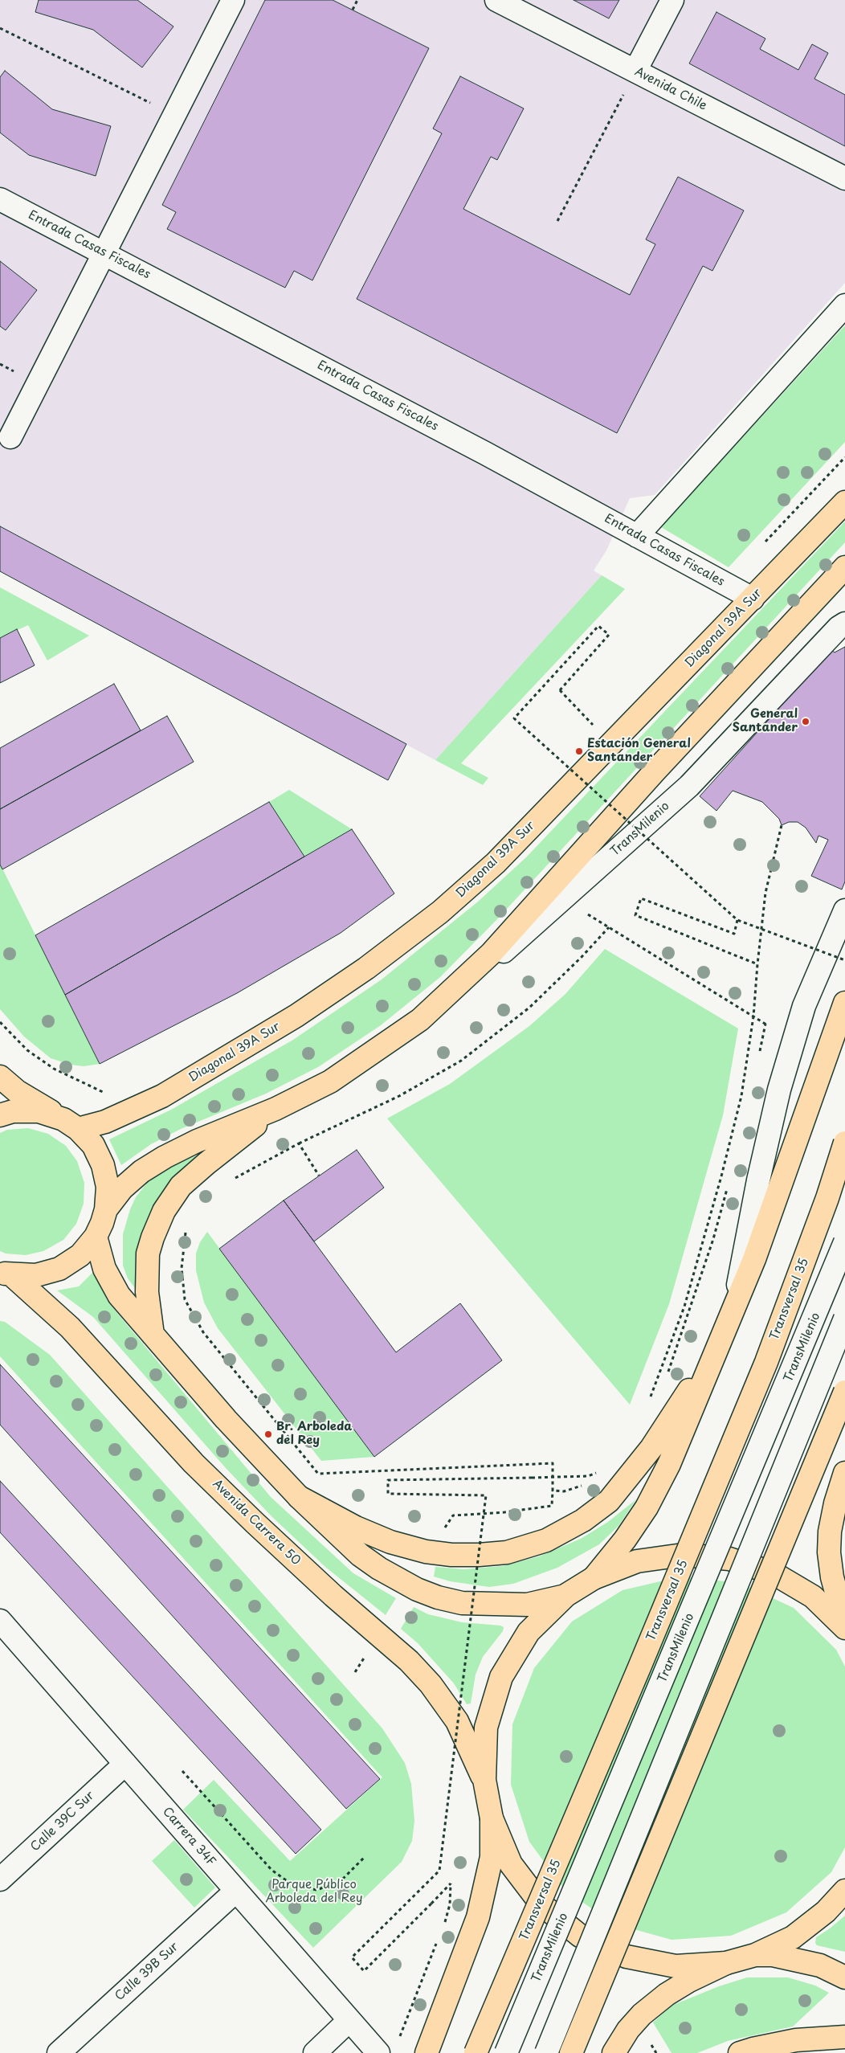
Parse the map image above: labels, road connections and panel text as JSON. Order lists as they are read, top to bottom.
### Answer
{
  "streets": {
    "main road": ["Diagonal 39A Sur", "Transversal 35", "Avenida Carrera 50"],
    "street": [
      "Avenida Chile",
      "Entrada Casas Fiscales",
      "TransMilenio",
      "Calle 39C Sur",
      "Carrera 34F",
      "Calle 39B Sur"
    ]
  },
  "crossings": [
    ["Entrada Casas Fiscales", "Diagonal 39A Sur"],
    ["Calle 39C Sur", "Carrera 34F"],
    ["Carrera 34F", "Calle 39B Sur"]
  ],
  "parks": ["Parque Público Arboleda del Rey"],
  "places": ["General Santander", "Estación General Santander", "Br. Arboleda del Rey"]
}
